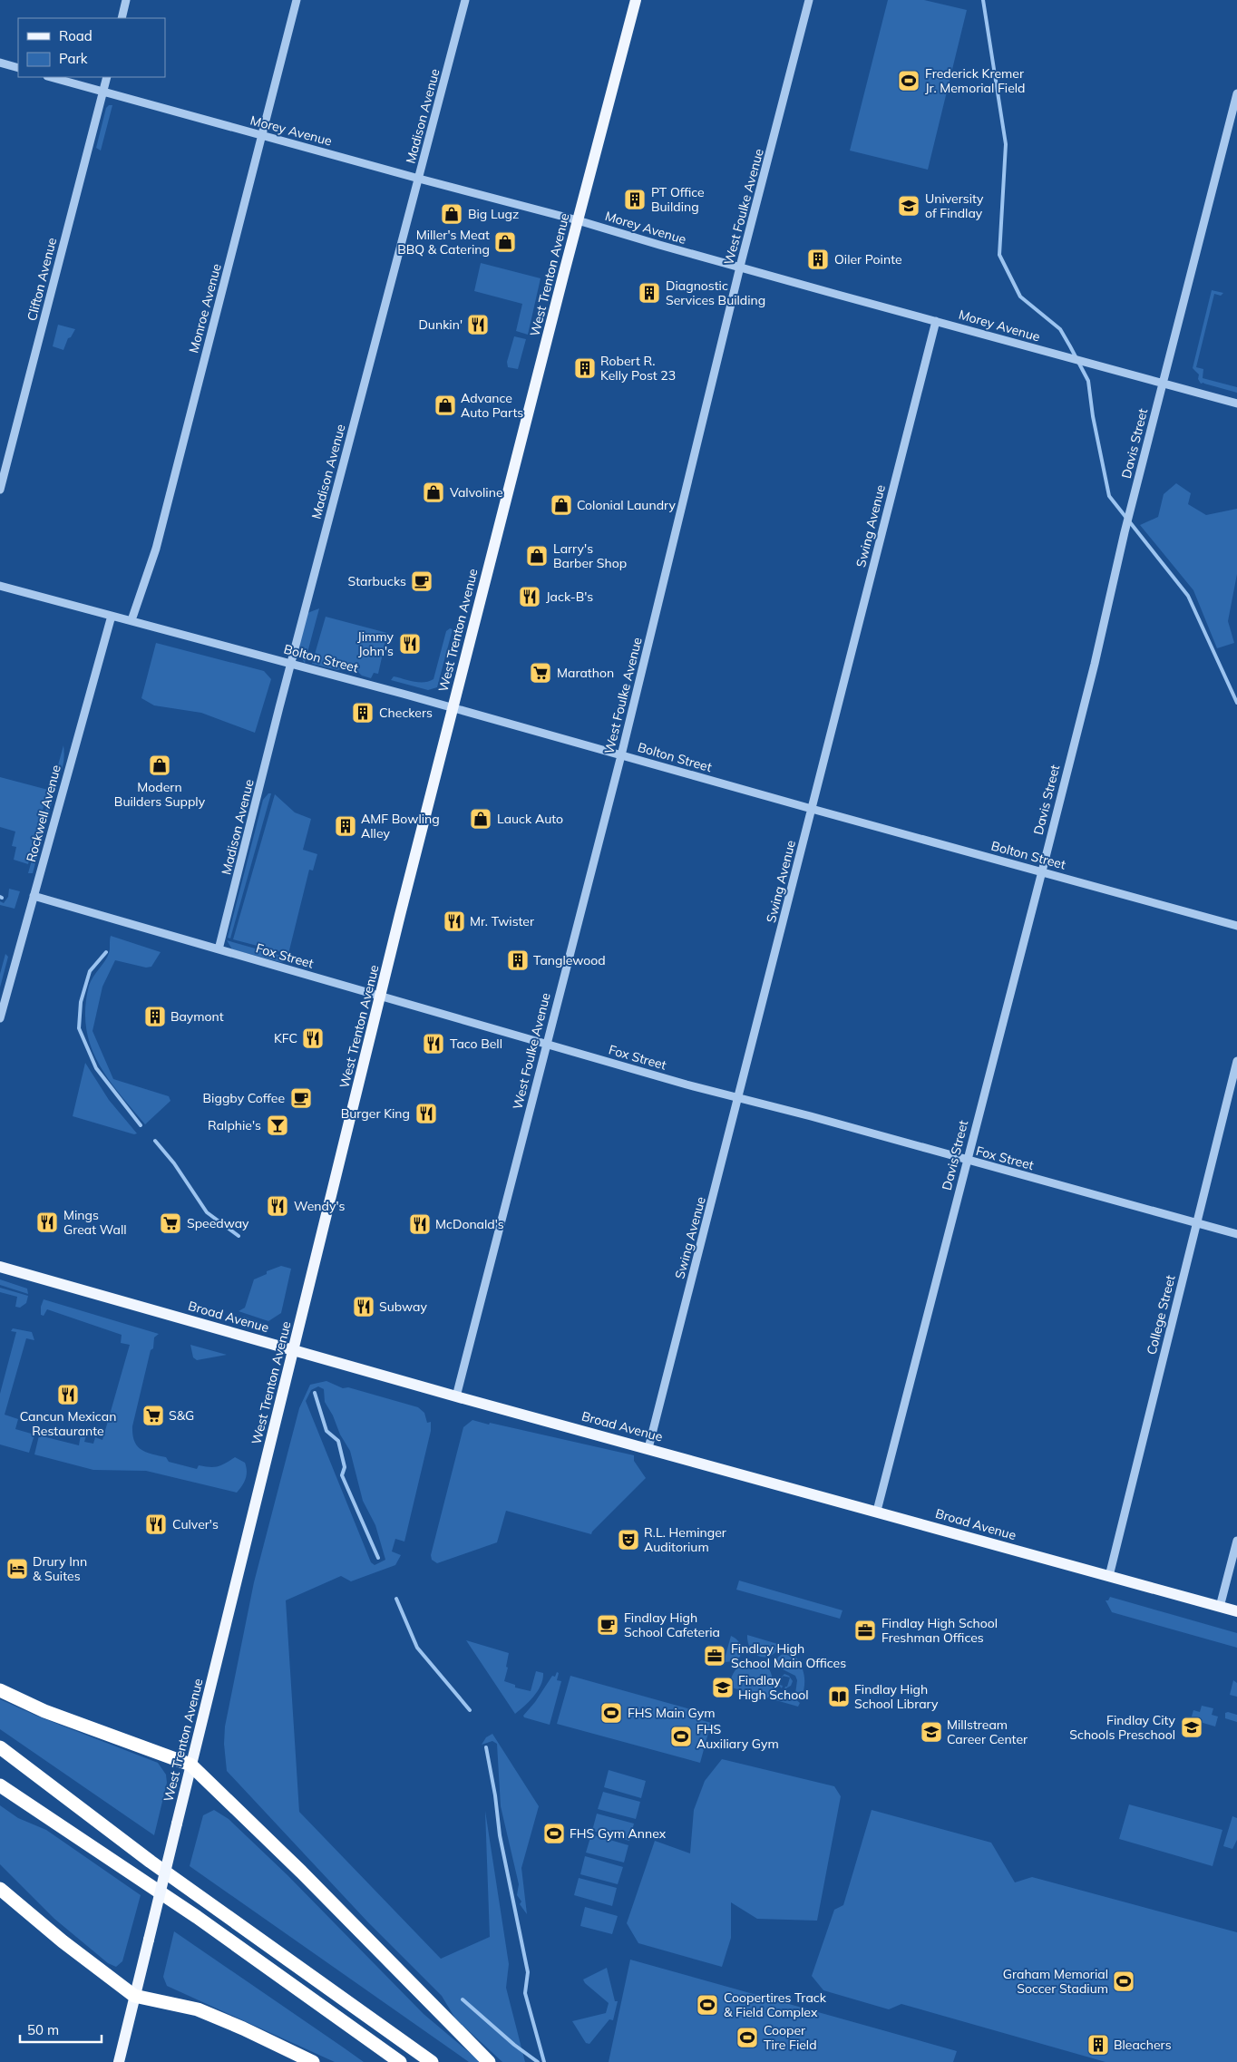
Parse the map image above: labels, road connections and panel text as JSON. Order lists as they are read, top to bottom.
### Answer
{
  "streets": {
    "main road": ["West Trenton Avenue", "Broad Avenue"],
    "street": [
      "Madison Avenue",
      "Morey Avenue",
      "West Foulke Avenue",
      "Clifton Avenue",
      "Monroe Avenue",
      "Davis Street",
      "Swing Avenue",
      "Bolton Street",
      "Rockwell Avenue",
      "Fox Street",
      "College Street"
    ]
  },
  "crossings": [
    ["Madison Avenue", "Morey Avenue"],
    ["Madison Avenue", "Bolton Street"],
    ["Madison Avenue", "Fox Street"],
    ["Morey Avenue", "West Foulke Avenue"],
    ["Morey Avenue", "West Trenton Avenue"],
    ["Morey Avenue", "Clifton Avenue"],
    ["Morey Avenue", "Monroe Avenue"],
    ["Morey Avenue", "Davis Street"],
    ["Morey Avenue", "Swing Avenue"],
    ["West Foulke Avenue", "Bolton Street"],
    ["West Foulke Avenue", "Fox Street"],
    ["West Foulke Avenue", "Broad Avenue"],
    ["West Trenton Avenue", "Bolton Street"],
    ["West Trenton Avenue", "Fox Street"],
    ["West Trenton Avenue", "Broad Avenue"],
    ["Monroe Avenue", "Bolton Street"],
    ["Davis Street", "Bolton Street"],
    ["Davis Street", "Fox Street"],
    ["Davis Street", "Broad Avenue"],
    ["Swing Avenue", "Bolton Street"],
    ["Swing Avenue", "Fox Street"],
    ["Swing Avenue", "Broad Avenue"],
    ["Bolton Street", "Rockwell Avenue"],
    ["Rockwell Avenue", "Fox Street"],
    ["Fox Street", "College Street"],
    ["College Street", "Broad Avenue"]
  ],
  "places": {
    "sports": [
      "Frederick Kremer Jr. Memorial Field",
      "FHS Main Gym",
      "FHS Auxiliary Gym",
      "FHS Gym Annex",
      "Graham Memorial Soccer Stadium",
      "Coopertires Track & Field Complex",
      "Cooper Tire Field"
    ],
    "building": [
      "PT Office Building",
      "Oiler Pointe",
      "Diagnostic Services Building",
      "Robert R. Kelly Post 23",
      "Checkers",
      "AMF Bowling Alley",
      "Tanglewood",
      "Baymont",
      "Bleachers"
    ],
    "school or university": [
      "University of Findlay",
      "Findlay High School",
      "Findlay City Schools Preschool",
      "Millstream Career Center"
    ],
    "shop": [
      "Big Lugz",
      "Miller's Meat BBQ & Catering",
      "Advance Auto Parts",
      "Valvoline",
      "Colonial Laundry",
      "Larry's Barber Shop",
      "Modern Builders Supply",
      "Lauck Auto"
    ],
    "restaurant": [
      "Dunkin'",
      "Jack-B's",
      "Jimmy John's",
      "Mr. Twister",
      "KFC",
      "Taco Bell",
      "Burger King",
      "Wendy's",
      "Mings Great Wall",
      "McDonald's",
      "Subway",
      "Cancun Mexican Restaurante",
      "Culver's"
    ],
    "cafe": ["Starbucks", "Biggby Coffee", "Findlay High School Cafeteria"],
    "supermarket": ["Marathon", "Speedway", "S&G"],
    "bar": ["Ralphie's"],
    "theatre": ["R.L. Heminger Auditorium"],
    "hotel": ["Drury Inn & Suites"],
    "office": ["Findlay High School Freshman Offices", "Findlay High School Main Offices"],
    "library": ["Findlay High School Library"]
  },
  "legend": ["Road", "Park"],
  "scale_bar": "50 m"
}
